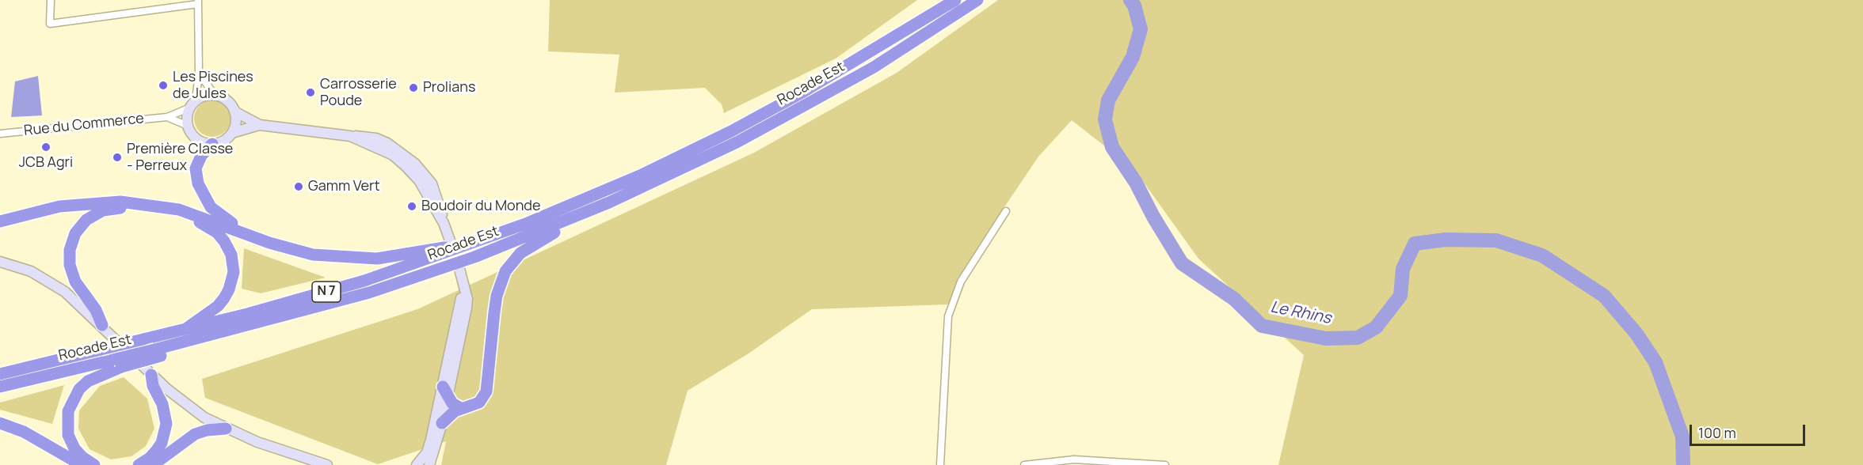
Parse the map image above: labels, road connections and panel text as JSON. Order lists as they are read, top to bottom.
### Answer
{
  "streets": {
    "highway": ["Rocade Est", "N 7"],
    "street": ["Rue du Commerce"]
  },
  "water": ["Le Rhins"],
  "places": [
    "Les Piscines de Jules",
    "Prolians",
    "Carrosserie Poude",
    "JCB Agri",
    "Première Classe - Perreux",
    "Gamm Vert",
    "Boudoir du Monde"
  ],
  "scale_bar": "100 m"
}
